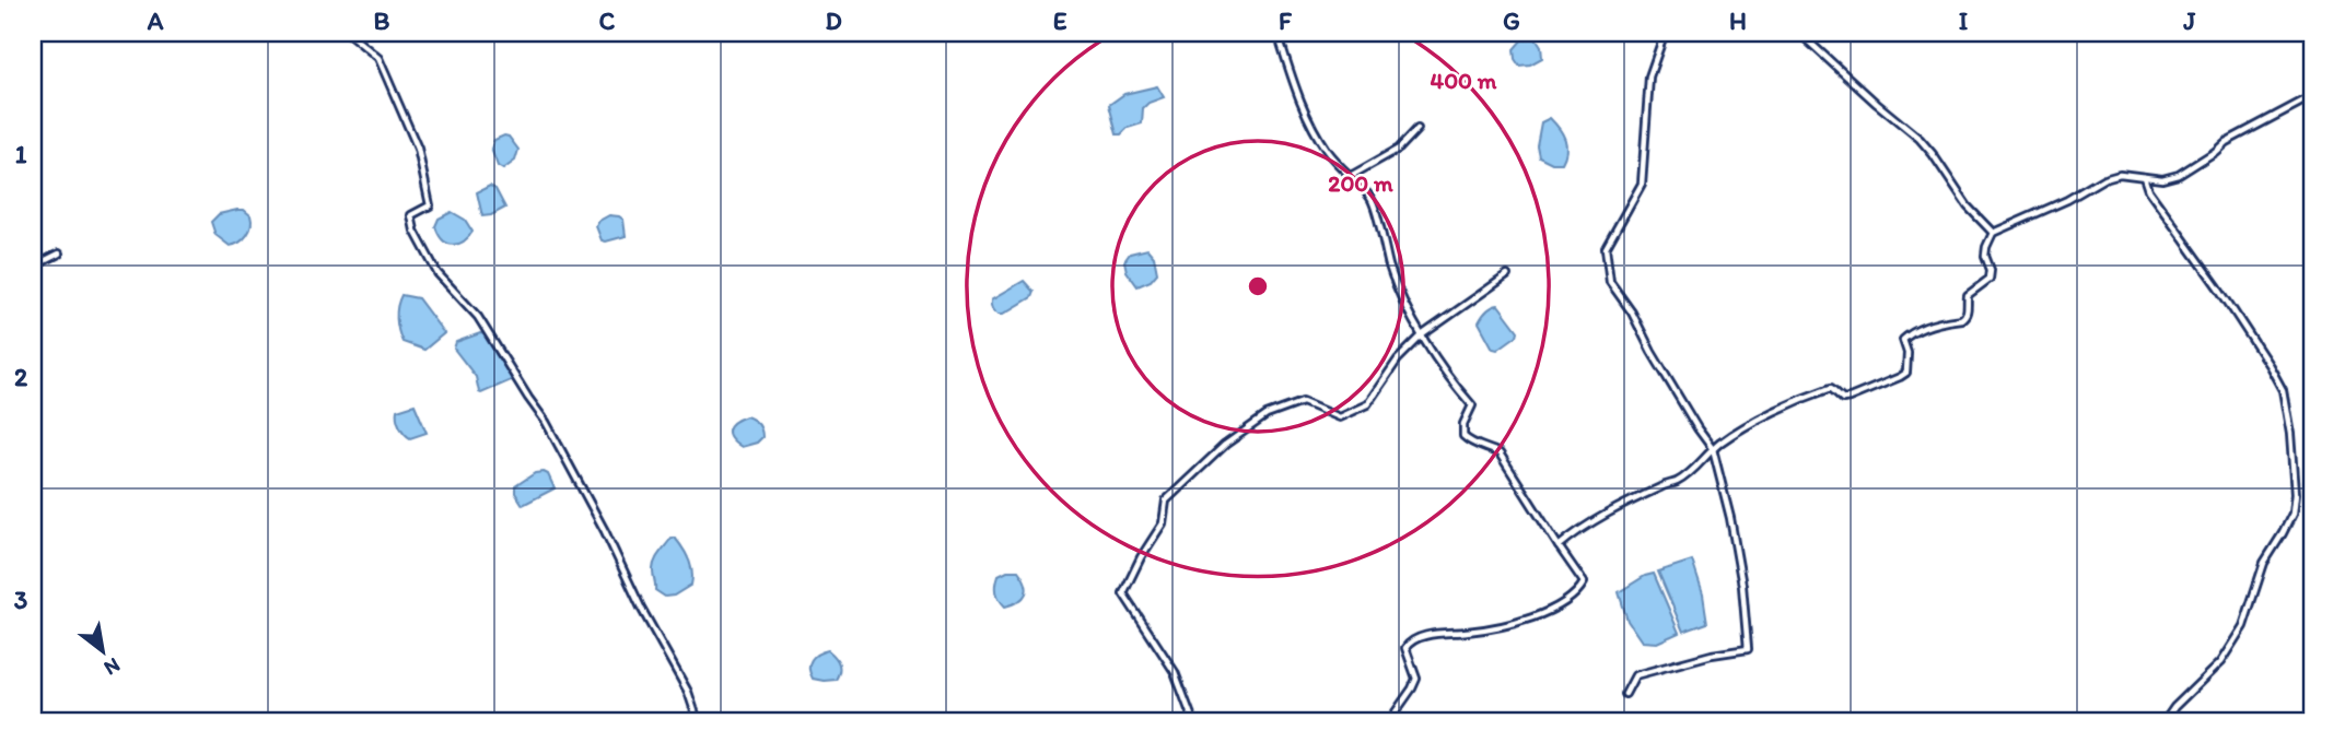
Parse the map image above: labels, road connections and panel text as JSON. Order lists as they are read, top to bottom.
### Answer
{
  "north": "bottom right",
  "grid": {
    "columns": [
      "A",
      "B",
      "C",
      "D",
      "E",
      "F",
      "G",
      "H",
      "I",
      "J"
    ],
    "rows": ["1", "2", "3"]
  },
  "rings": ["400 m", "200 m"]
}
